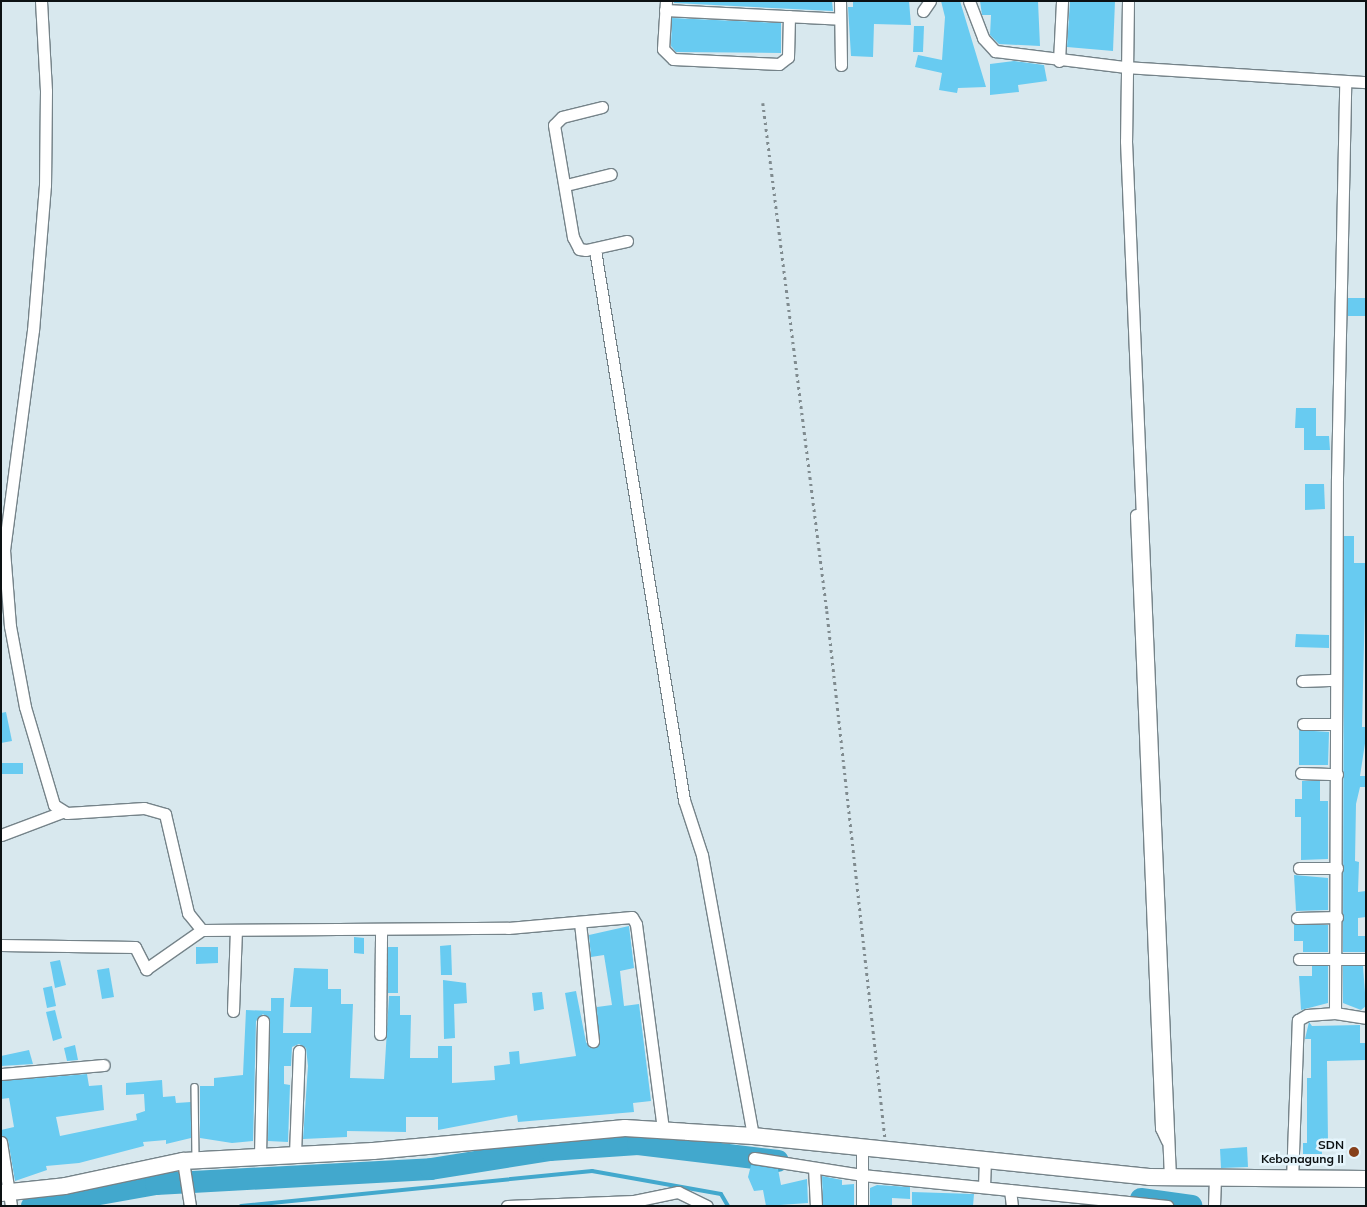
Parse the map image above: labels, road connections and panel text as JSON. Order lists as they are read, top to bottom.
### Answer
{
  "places": ["SDN Kebonagung II"]
}
